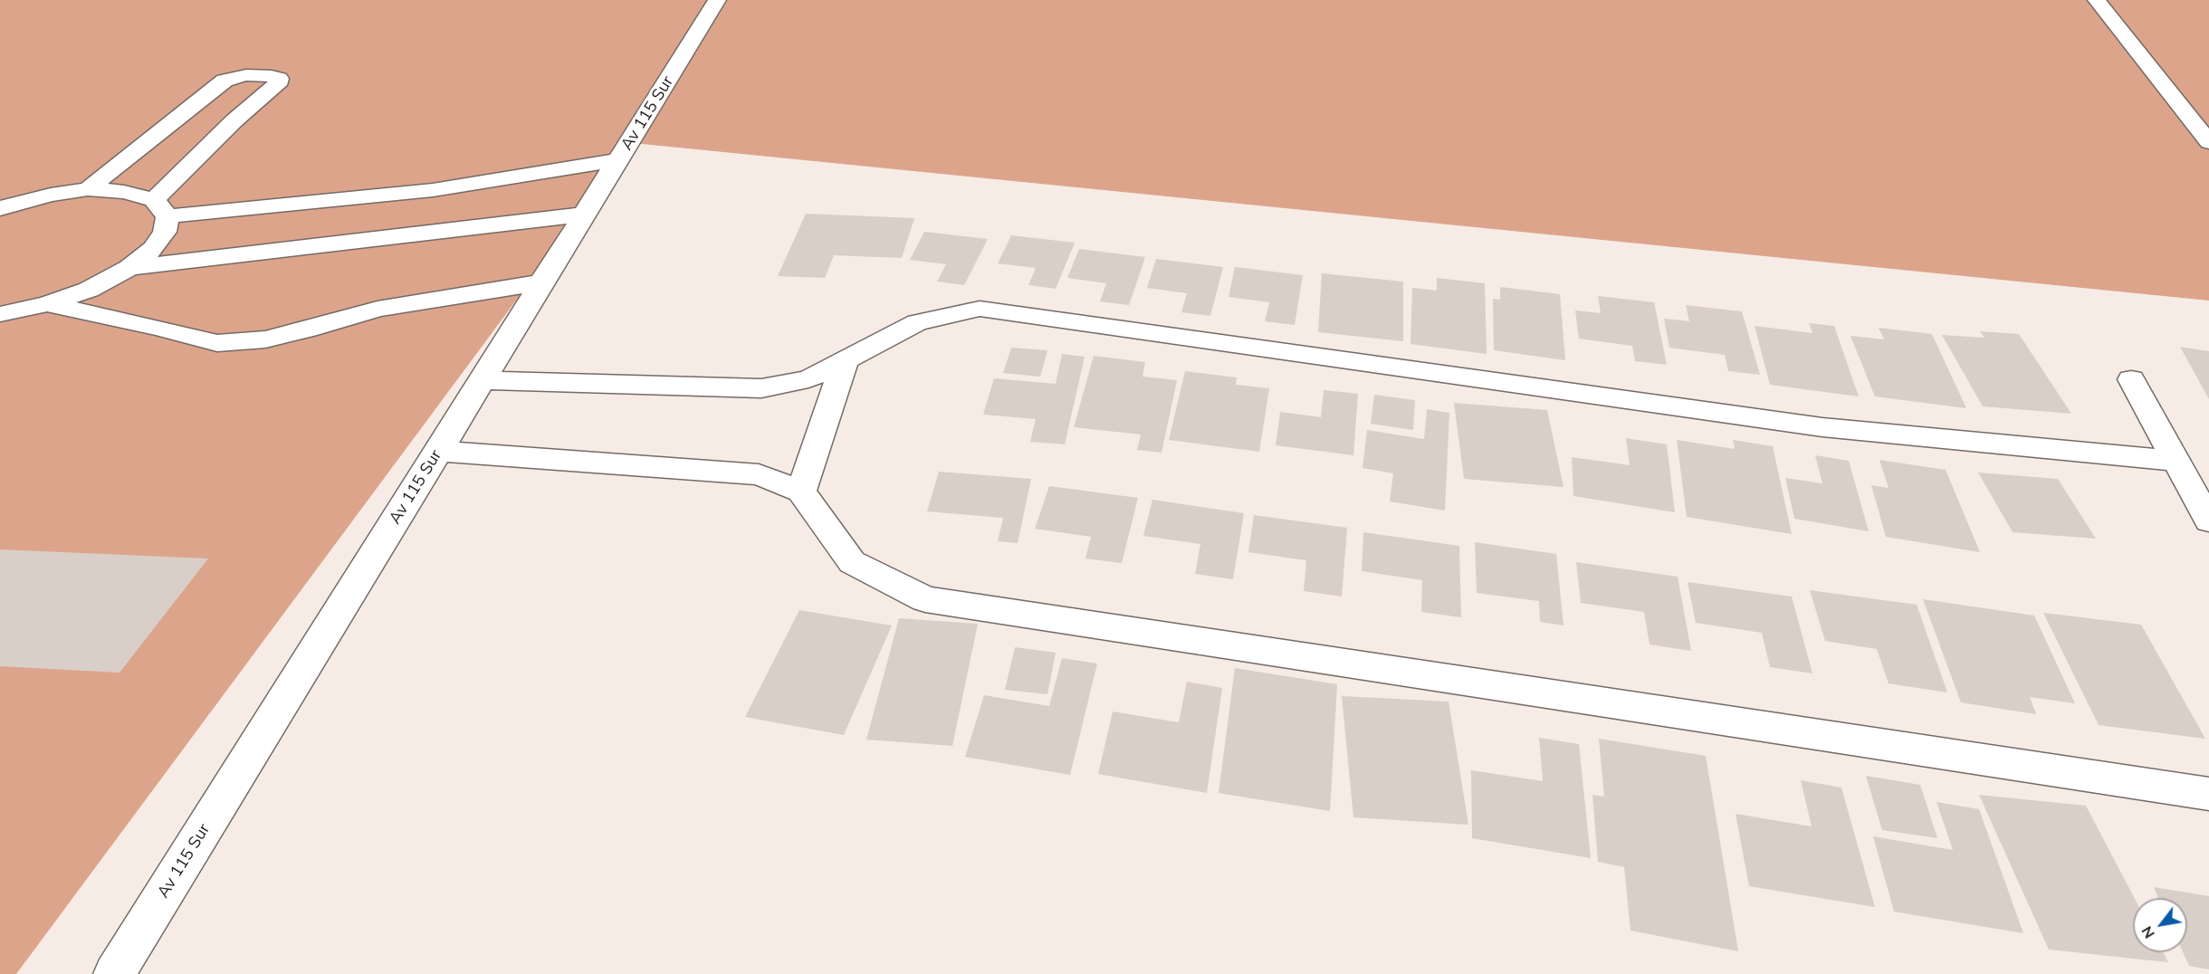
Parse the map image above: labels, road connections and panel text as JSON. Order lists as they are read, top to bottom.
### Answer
{
  "streets": {
    "street": ["Av 115 Sur"]
  },
  "north": "bottom left"
}
